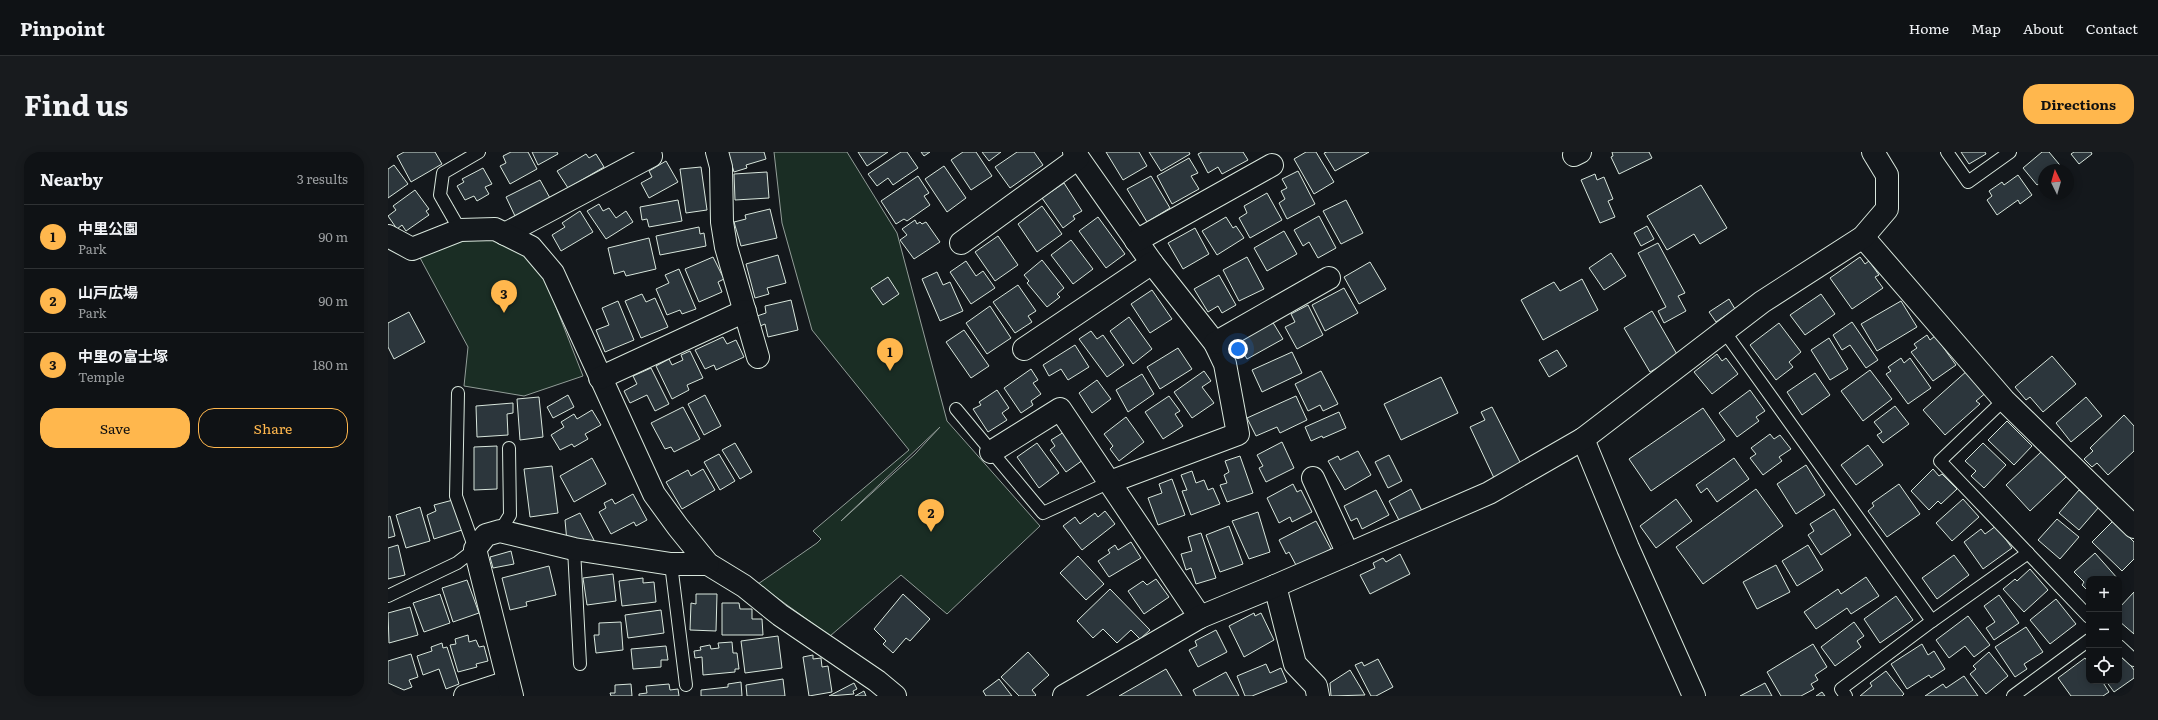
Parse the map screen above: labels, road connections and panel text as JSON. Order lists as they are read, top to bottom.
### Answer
{
  "north": "top",
  "page": {
    "header": "Pinpoint",
    "nav": [
      "Home",
      "Map",
      "About",
      "Contact"
    ],
    "title": "Find us",
    "buttons": [
      "Directions",
      ["Save", "Share"]
    ],
    "heading": ["Nearby", "3 results"],
    "list": [
      {
        "mark": "1",
        "name": "中里公園",
        "note": "Park",
        "value": "90 m"
      },
      {
        "mark": "2",
        "name": "山戸広場",
        "note": "Park",
        "value": "90 m"
      },
      {
        "mark": "3",
        "name": "中里の富士塚",
        "note": "Temple",
        "value": "180 m"
      }
    ],
    "pins": ["3", "1", "2"],
    "map_buttons": ["+", "−"]
  }
}
